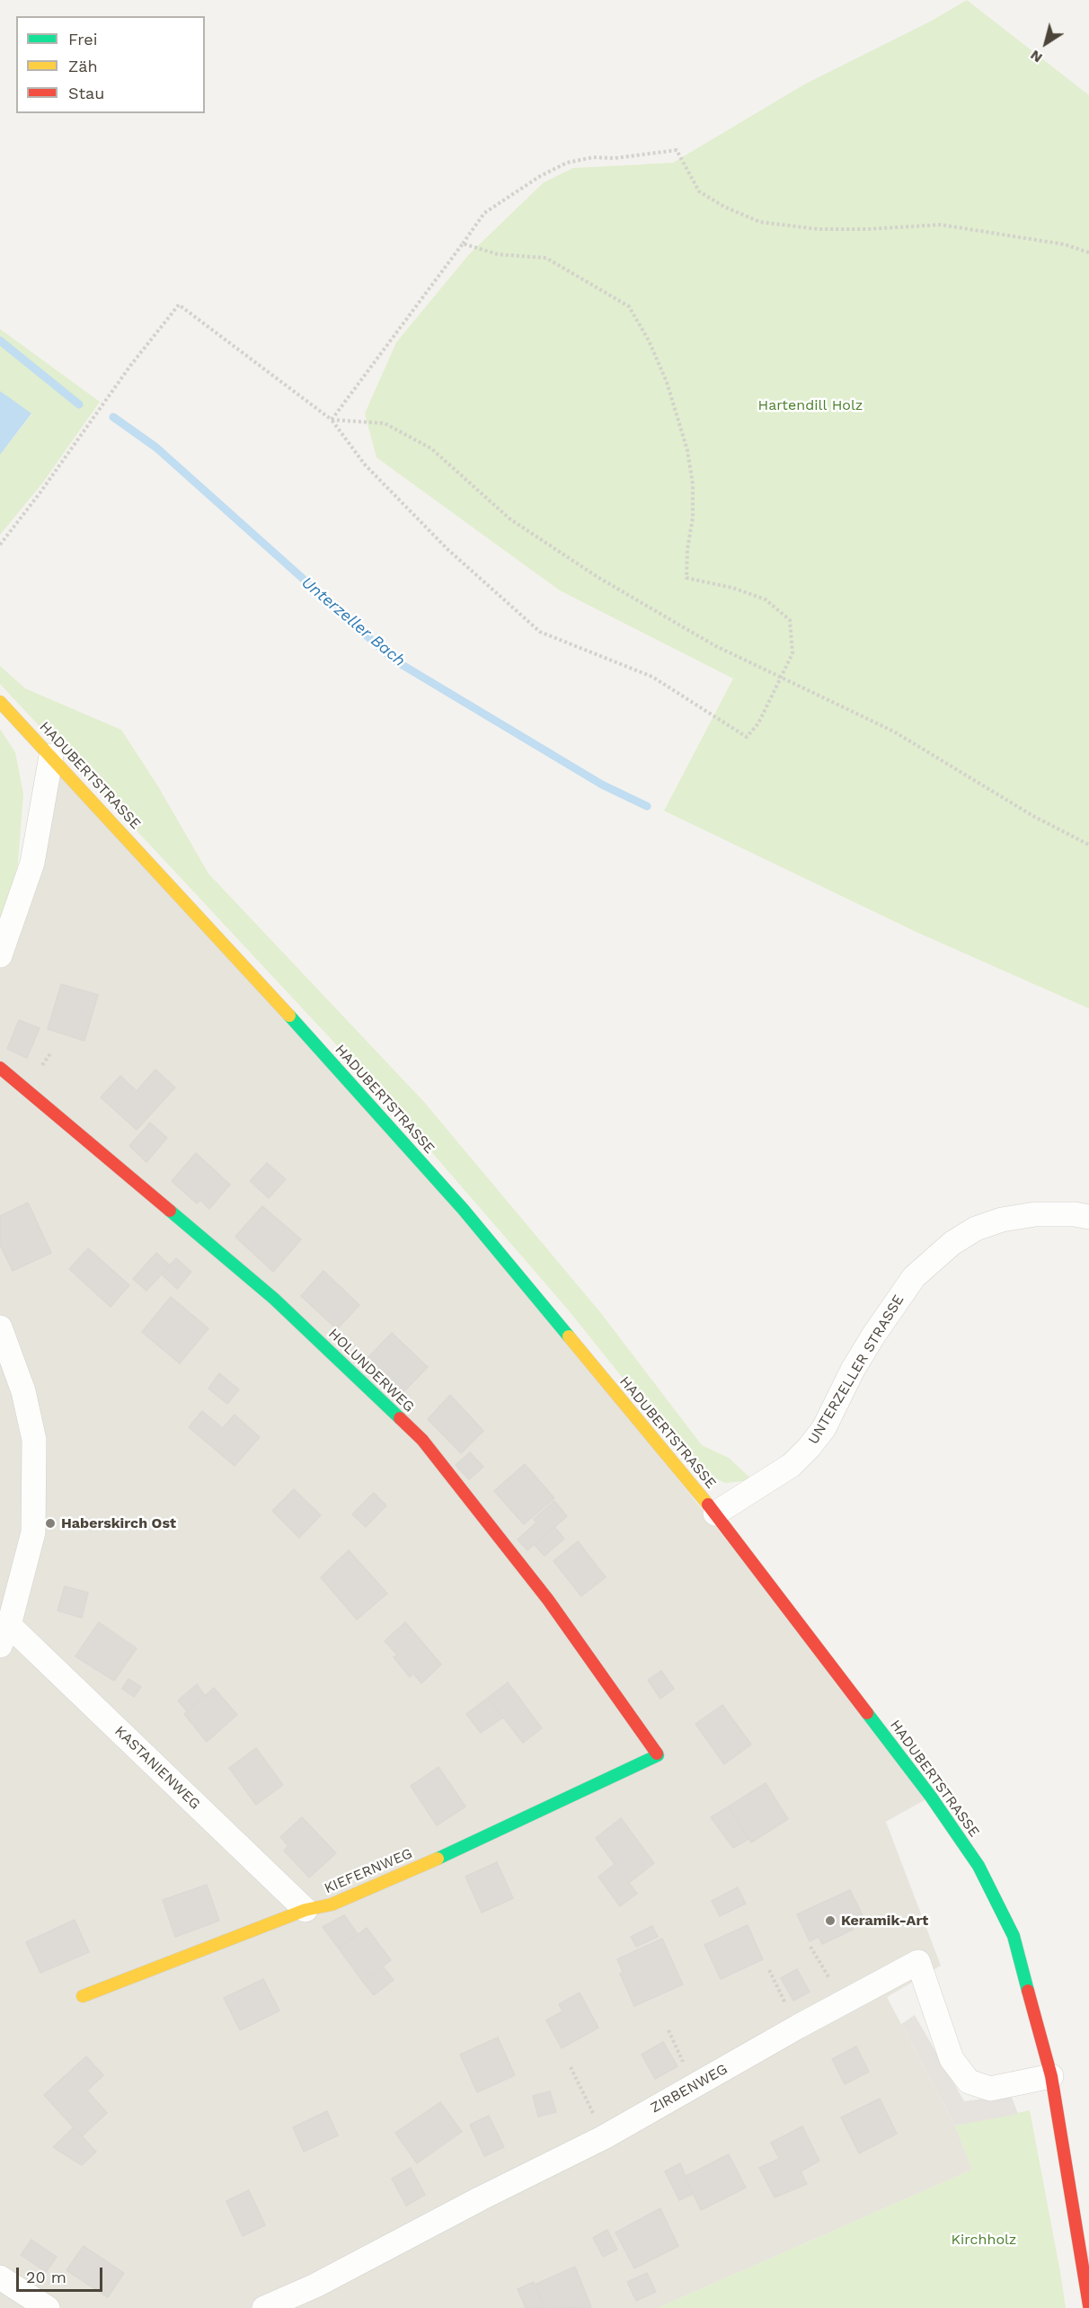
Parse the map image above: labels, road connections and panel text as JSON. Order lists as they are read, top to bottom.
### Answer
{
  "streets": {
    "street": [
      "HADUBERTSTRASSE",
      "UNTERZELLER STRASSE",
      "HOLUNDERWEG",
      "KASTANIENWEG",
      "KIEFERNWEG",
      "ZIRBENWEG"
    ]
  },
  "crossings": [
    ["HADUBERTSTRASSE", "UNTERZELLER STRASSE"],
    ["HADUBERTSTRASSE", "ZIRBENWEG"],
    ["HOLUNDERWEG", "KIEFERNWEG"],
    ["KASTANIENWEG", "KIEFERNWEG"]
  ],
  "water": ["Unterzeller Bach"],
  "parks": ["Hartendill Holz", "Kirchholz"],
  "places": ["Haberskirch Ost", "Keramik-Art"],
  "legend": ["Frei", "Zäh", "Stau"],
  "scale_bar": "20 m",
  "north": "bottom left"
}
